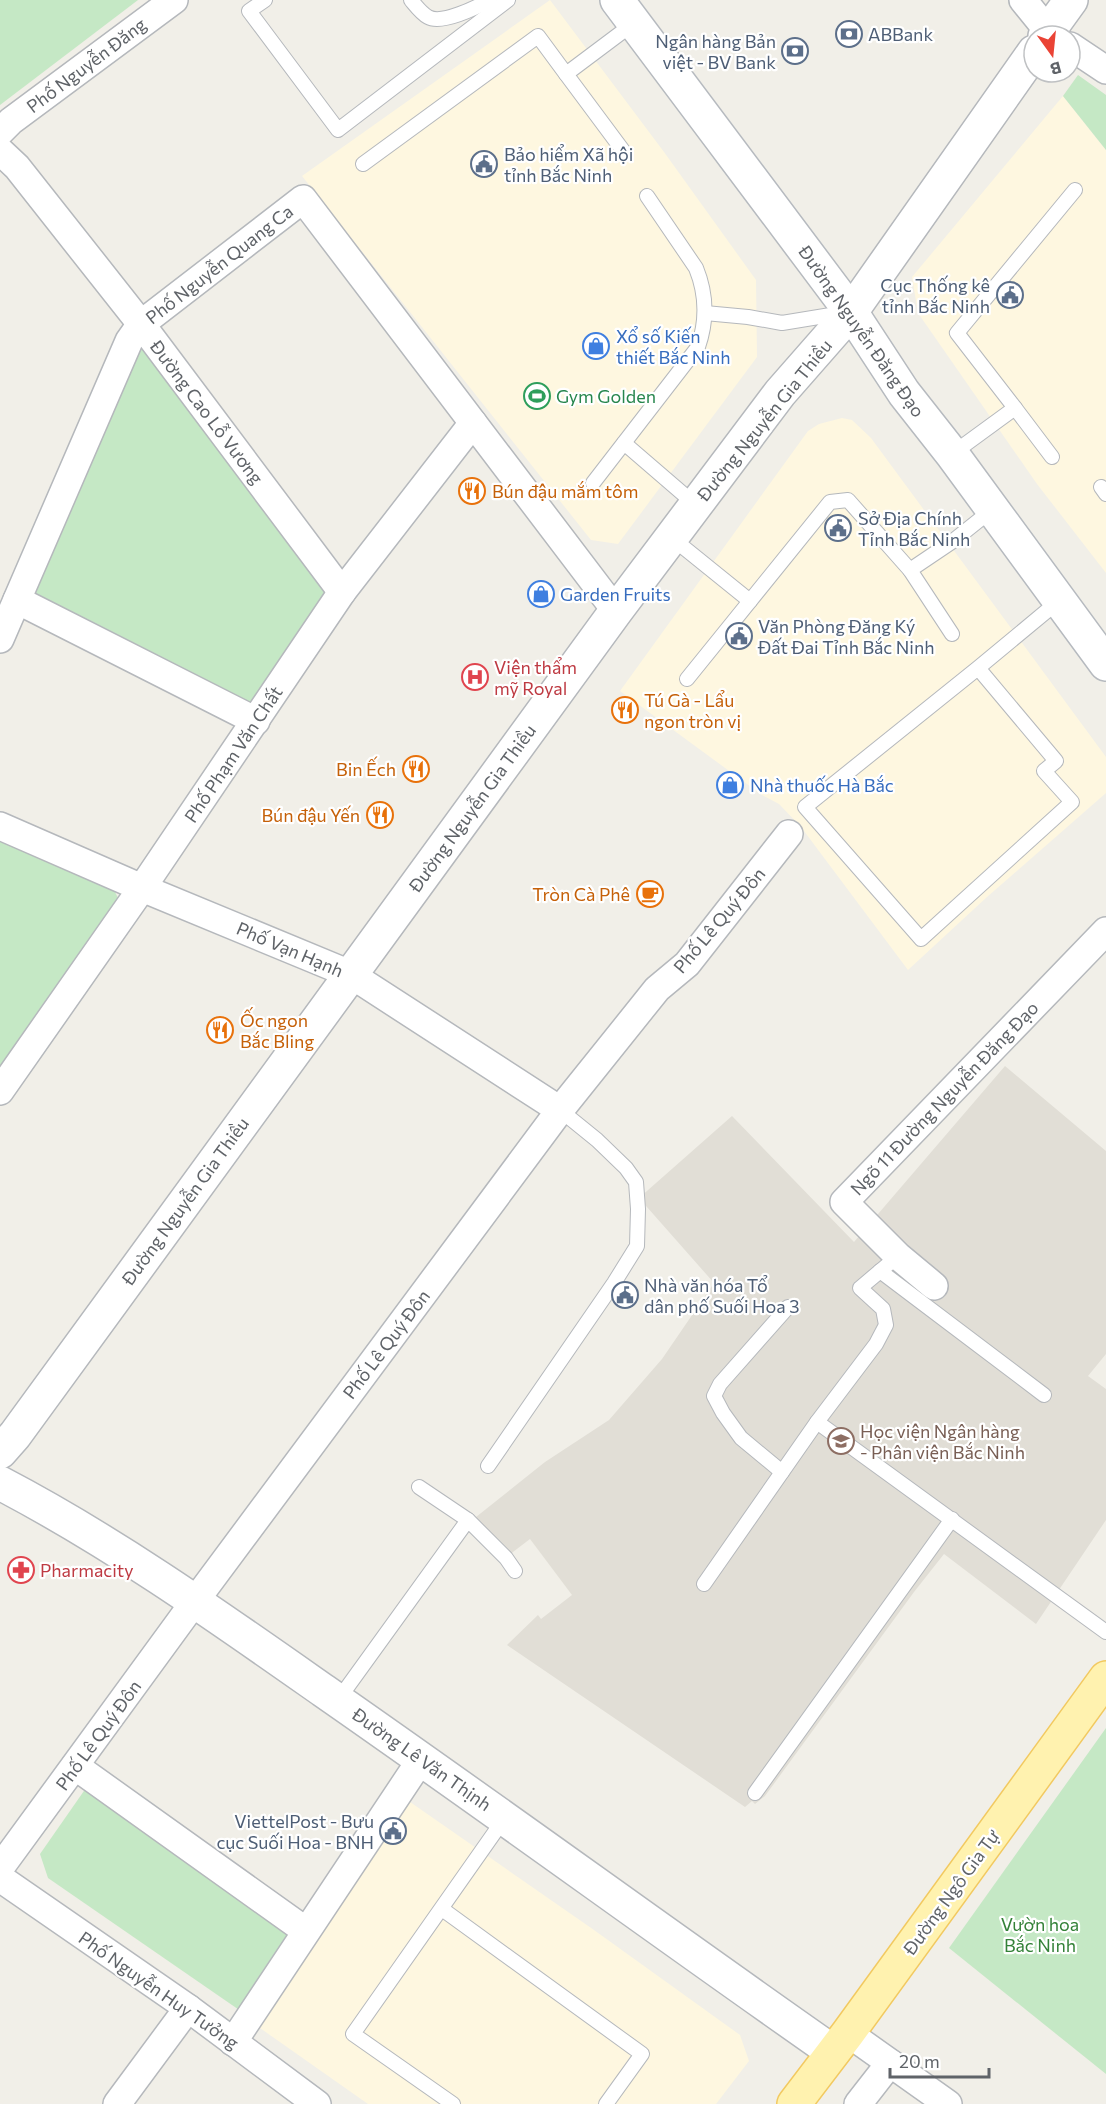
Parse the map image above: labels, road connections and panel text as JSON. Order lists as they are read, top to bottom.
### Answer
{
  "streets": {
    "main road": ["Đường Ngô Gia Tự"],
    "street": [
      "Phố Nguyễn Đăng",
      "Phố Nguyễn Quang Ca",
      "Đường Nguyễn Đăng Đạo",
      "Đường Cao Lỗ Vương",
      "Đường Nguyễn Gia Thiều",
      "Phố Phạm Văn Chất",
      "Phố Lê Quý Đôn",
      "Phố Vạn Hạnh",
      "Ngõ 11 Đường Nguyễn Đăng Đạo",
      "Đường Lê Văn Thịnh",
      "Phố Nguyễn Huy Tưởng"
    ]
  },
  "crossings": [
    ["Phố Nguyễn Quang Ca", "Đường Cao Lỗ Vương"],
    ["Phố Nguyễn Quang Ca", "Đường Nguyễn Gia Thiều"],
    ["Phố Nguyễn Quang Ca", "Phố Phạm Văn Chất"],
    ["Đường Nguyễn Đăng Đạo", "Đường Nguyễn Gia Thiều"],
    ["Đường Cao Lỗ Vương", "Phố Phạm Văn Chất"],
    ["Đường Nguyễn Gia Thiều", "Phố Vạn Hạnh"],
    ["Phố Phạm Văn Chất", "Phố Vạn Hạnh"],
    ["Phố Lê Quý Đôn", "Phố Vạn Hạnh"],
    ["Phố Lê Quý Đôn", "Đường Lê Văn Thịnh"],
    ["Đường Lê Văn Thịnh", "Đường Ngô Gia Tự"]
  ],
  "parks": ["Vườn hoa Bắc Ninh"],
  "places": {
    "bank": ["ABBank", "Ngân hàng Bản việt - BV Bank"],
    "public building": [
      "Bảo hiểm Xã hội tỉnh Bắc Ninh",
      "Cục Thống kê tỉnh Bắc Ninh",
      "Sở Địa Chính Tỉnh Bắc Ninh",
      "Văn Phòng Đăng Ký Đất Đai Tỉnh Bắc Ninh",
      "Nhà văn hóa Tổ dân phố Suối Hoa 3",
      "ViettelPost - Bưu cục Suối Hoa - BNH"
    ],
    "shop": ["Xổ số Kiến thiết Bắc Ninh", "Garden Fruits", "Nhà thuốc Hà Bắc"],
    "sports": ["Gym Golden"],
    "restaurant": [
      "Bún đậu mắm tôm",
      "Tú Gà - Lẩu ngon tròn vị",
      "Bin Ếch",
      "Bún đậu Yến",
      "Ốc ngon Bắc Bling"
    ],
    "hospital": ["Viện thẩm mỹ Royal"],
    "cafe": ["Tròn Cà Phê"],
    "school or university": ["Học viện Ngân hàng - Phân viện Bắc Ninh"],
    "pharmacy": ["Pharmacity"]
  },
  "scale_bar": "20 m",
  "north": "bottom"
}
